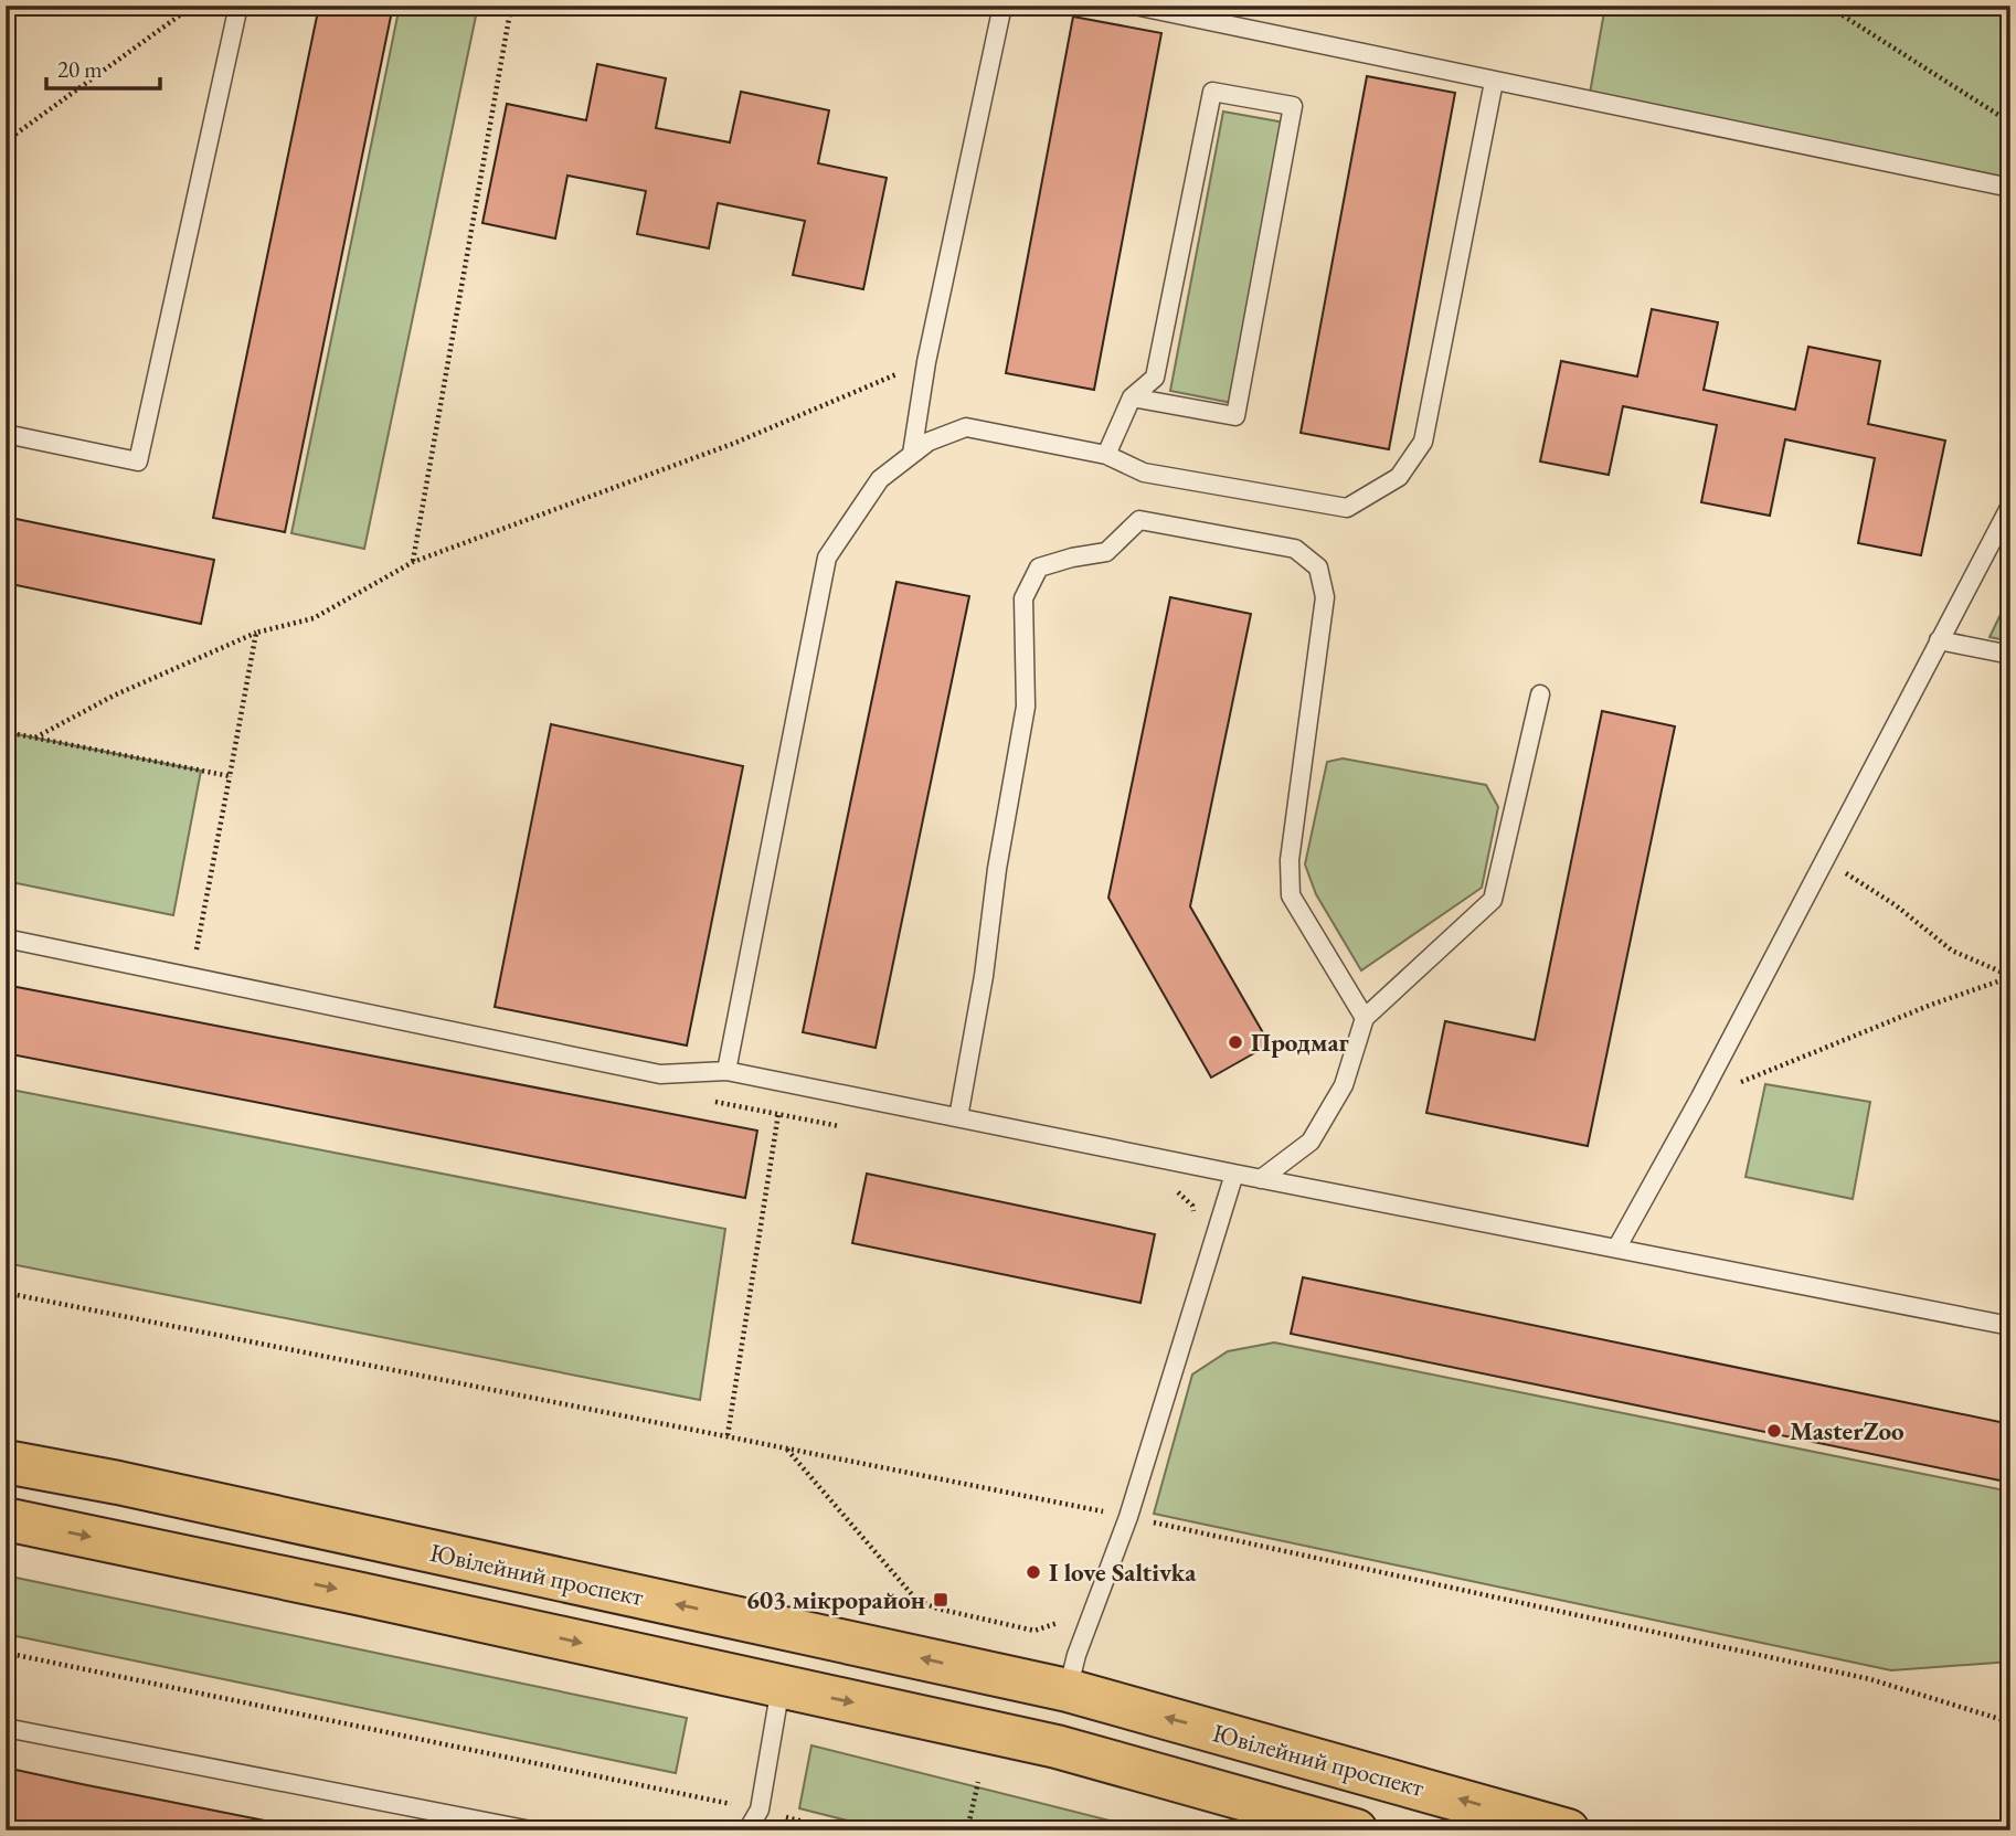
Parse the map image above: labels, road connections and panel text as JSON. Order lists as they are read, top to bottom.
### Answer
{
  "streets": {
    "main road": ["Ювілейний проспект"]
  },
  "places": {
    "other": ["Продмаг", "MasterZoo", "I love Saltivka"],
    "transit": ["603 мікрорайон"]
  },
  "scale_bar": "20 m"
}
